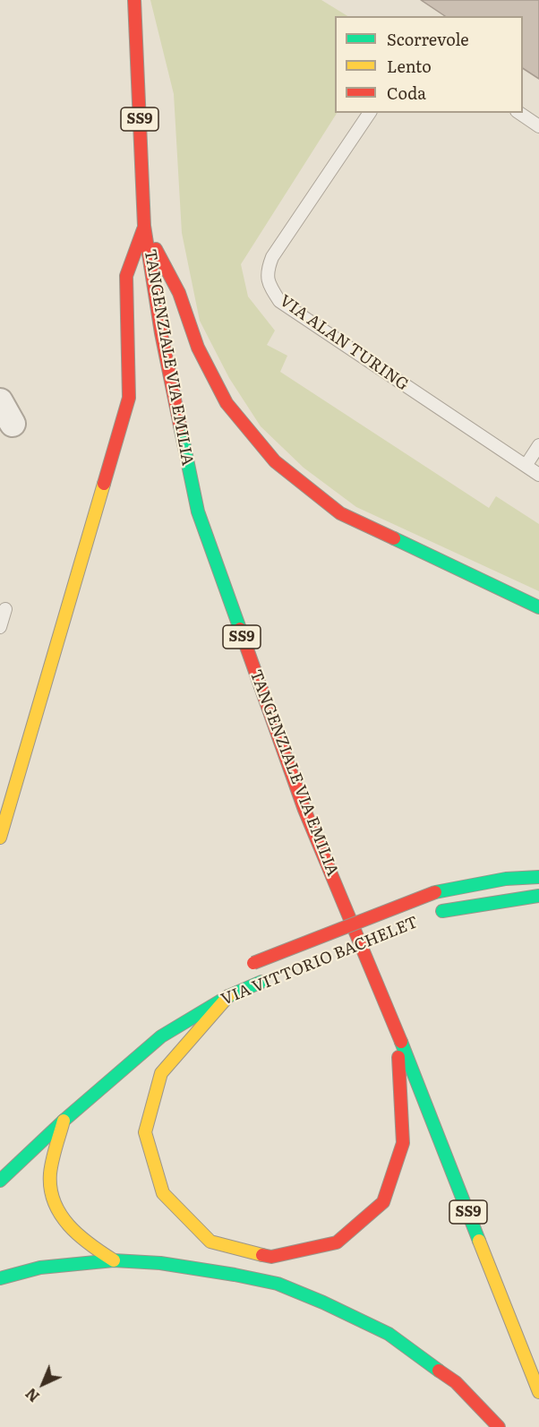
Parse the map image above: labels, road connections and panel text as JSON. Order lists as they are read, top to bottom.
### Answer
{
  "streets": {
    "main road": ["SS9", "TANGENZIALE VIA EMILIA", "VIA VITTORIO BACHELET"],
    "lane": ["VIA ALAN TURING"]
  },
  "legend": ["Scorrevole", "Lento", "Coda"],
  "north": "bottom left"
}
